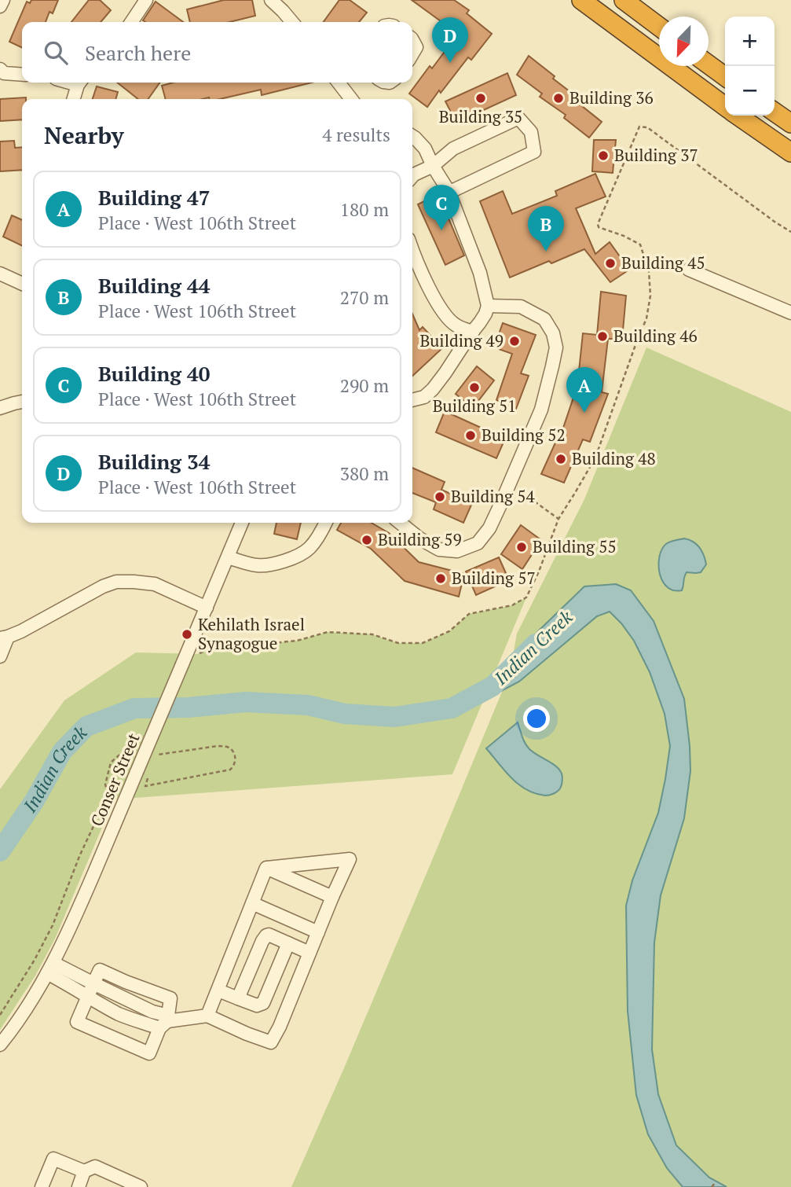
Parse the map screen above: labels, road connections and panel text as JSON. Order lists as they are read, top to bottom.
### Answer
{
  "streets": {
    "street": ["Conser Street"]
  },
  "water": ["Indian Creek"],
  "places": [
    "Building 35",
    "Building 36",
    "Building 37",
    "Building 45",
    "Building 46",
    "Building 49",
    "Building 51",
    "Building 52",
    "Building 48",
    "Building 54",
    "Building 59",
    "Building 55",
    "Building 57",
    "Kehilath Israel Synagogue"
  ],
  "north": "bottom left",
  "page": {
    "map_buttons": ["+", "−"],
    "pins": [
      "D",
      "C",
      "B",
      "A"
    ],
    "search": "Search here",
    "heading": ["Nearby", "4 results"],
    "list": [
      {
        "mark": "A",
        "name": "Building 47",
        "note": "Place · West 106th Street",
        "value": "180 m"
      },
      {
        "mark": "B",
        "name": "Building 44",
        "note": "Place · West 106th Street",
        "value": "270 m"
      },
      {
        "mark": "C",
        "name": "Building 40",
        "note": "Place · West 106th Street",
        "value": "290 m"
      },
      {
        "mark": "D",
        "name": "Building 34",
        "note": "Place · West 106th Street",
        "value": "380 m"
      }
    ]
  }
}
